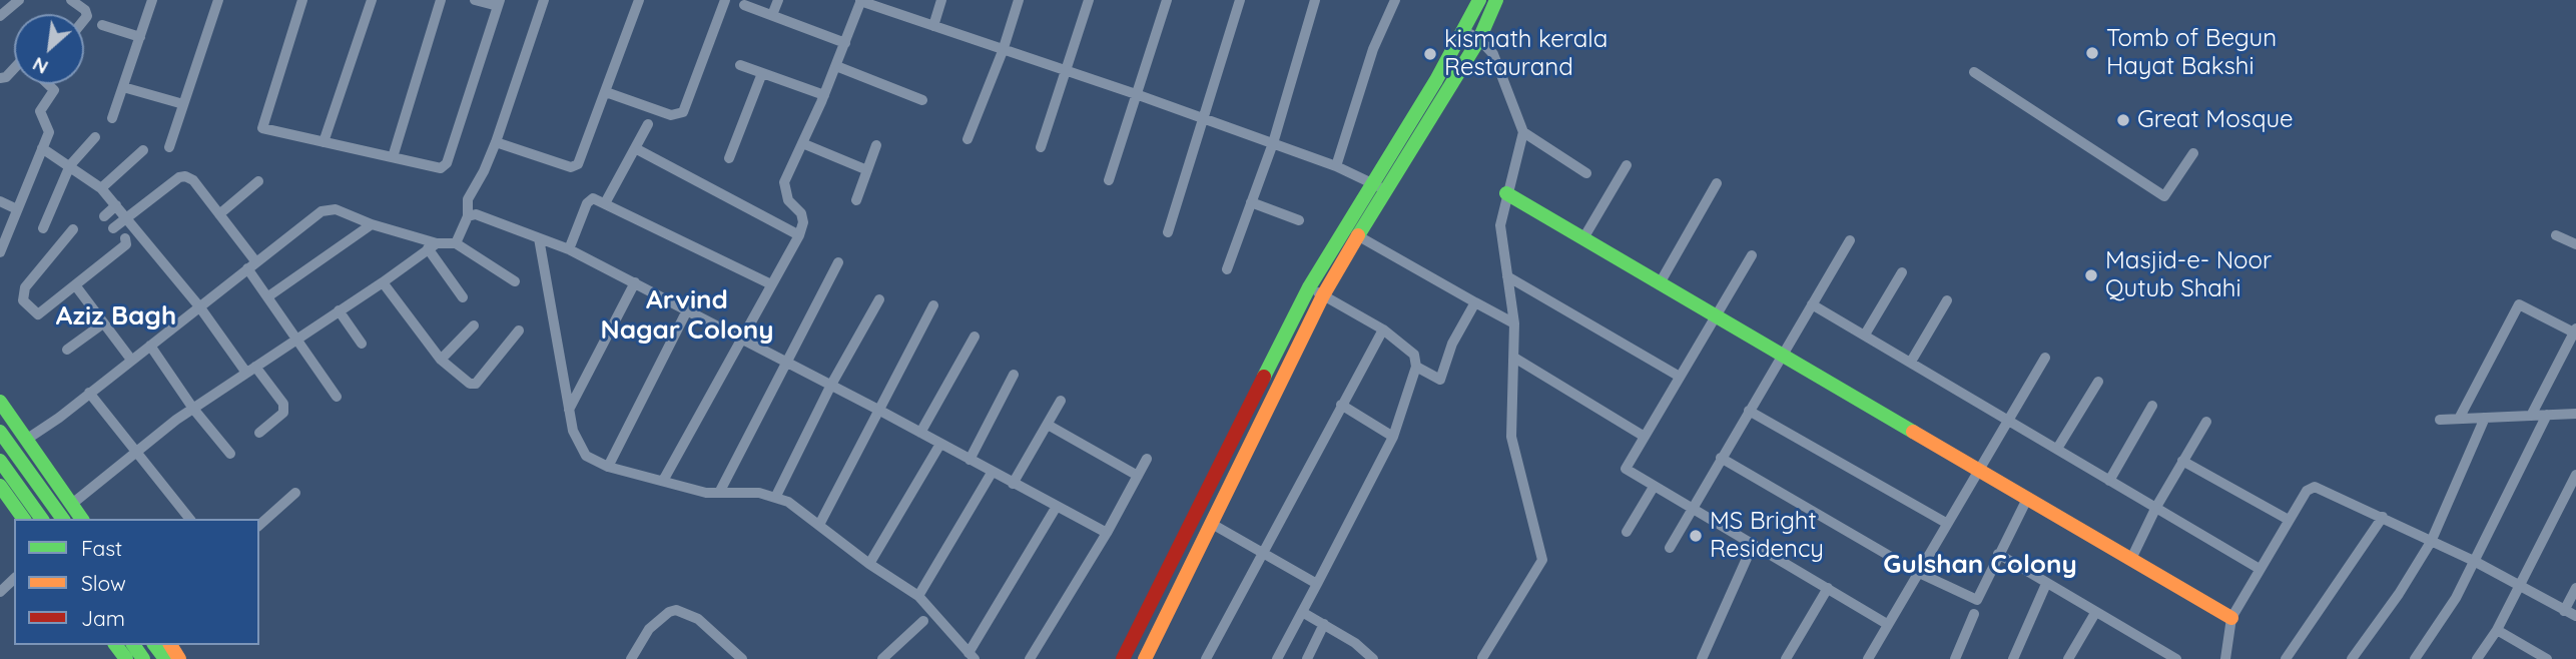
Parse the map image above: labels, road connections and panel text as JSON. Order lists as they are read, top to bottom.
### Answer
{
  "districts": ["Arvind Nagar Colony", "Aziz Bagh", "Gulshan Colony"],
  "places": [
    "Tomb of Begun Hayat Bakshi",
    "kismath kerala Restaurand",
    "Great Mosque",
    "Masjid-e- Noor Qutub Shahi",
    "MS Bright Residency"
  ],
  "legend": ["Fast", "Slow", "Jam"],
  "north": "bottom left"
}
